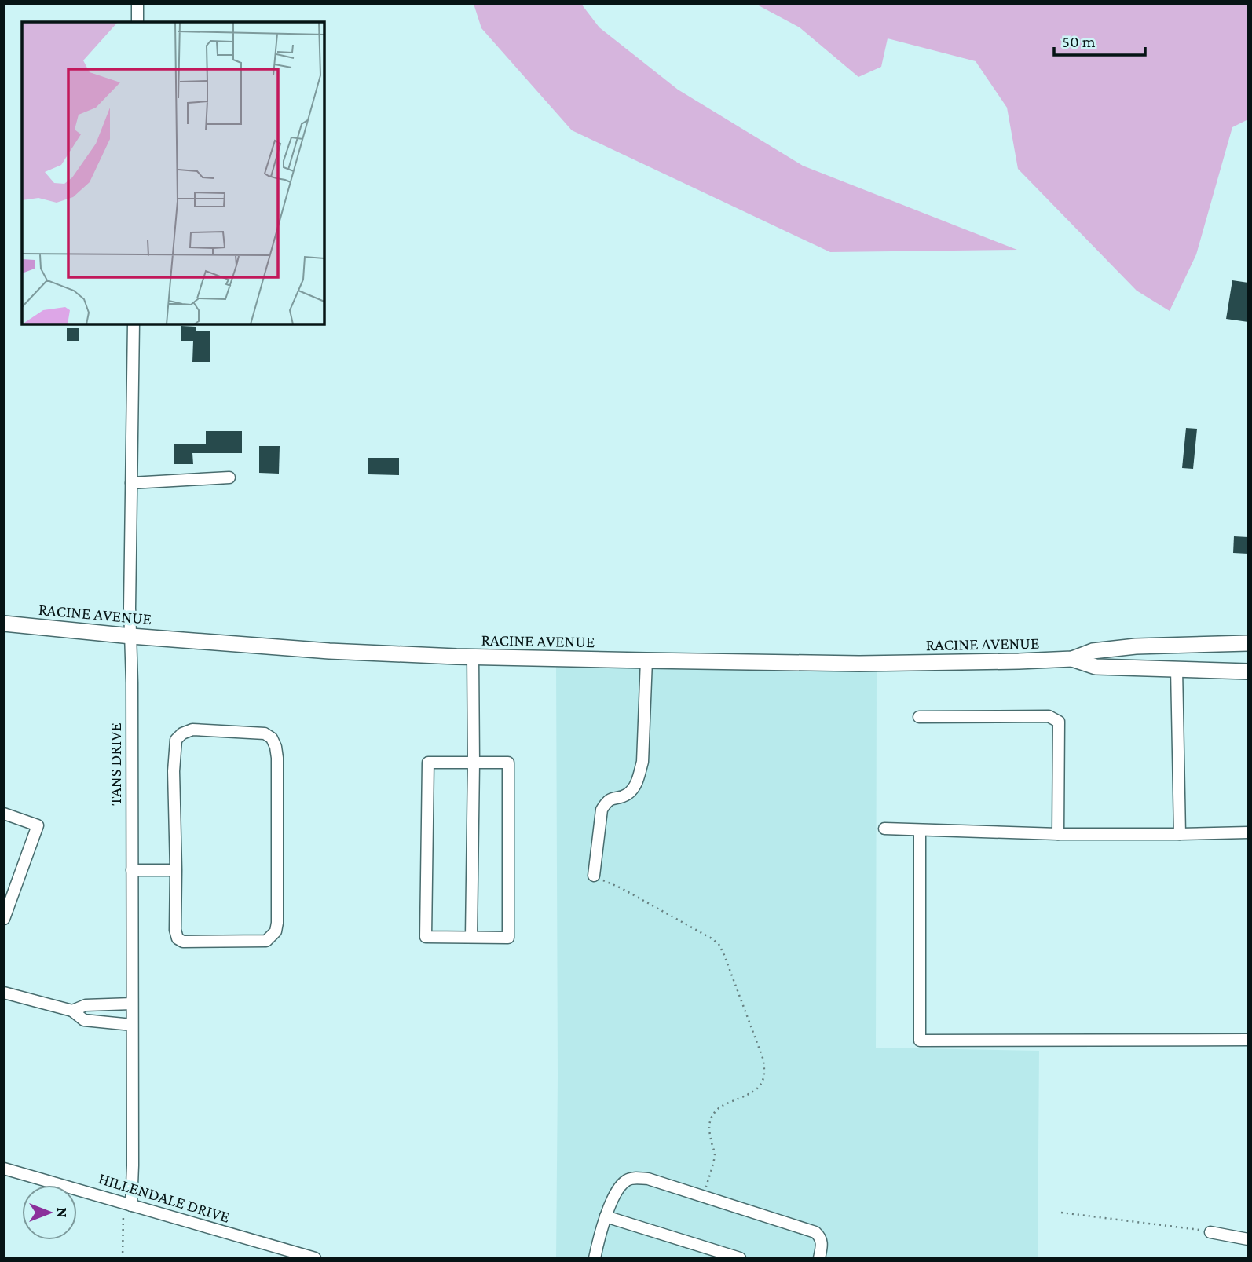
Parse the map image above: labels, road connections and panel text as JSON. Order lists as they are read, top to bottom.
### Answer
{
  "streets": {
    "main road": ["RACINE AVENUE"],
    "street": ["TANS DRIVE", "HILLENDALE DRIVE"]
  },
  "crossings": [
    ["RACINE AVENUE", "TANS DRIVE"],
    ["TANS DRIVE", "HILLENDALE DRIVE"]
  ],
  "scale_bar": "50 m",
  "north": "right"
}
